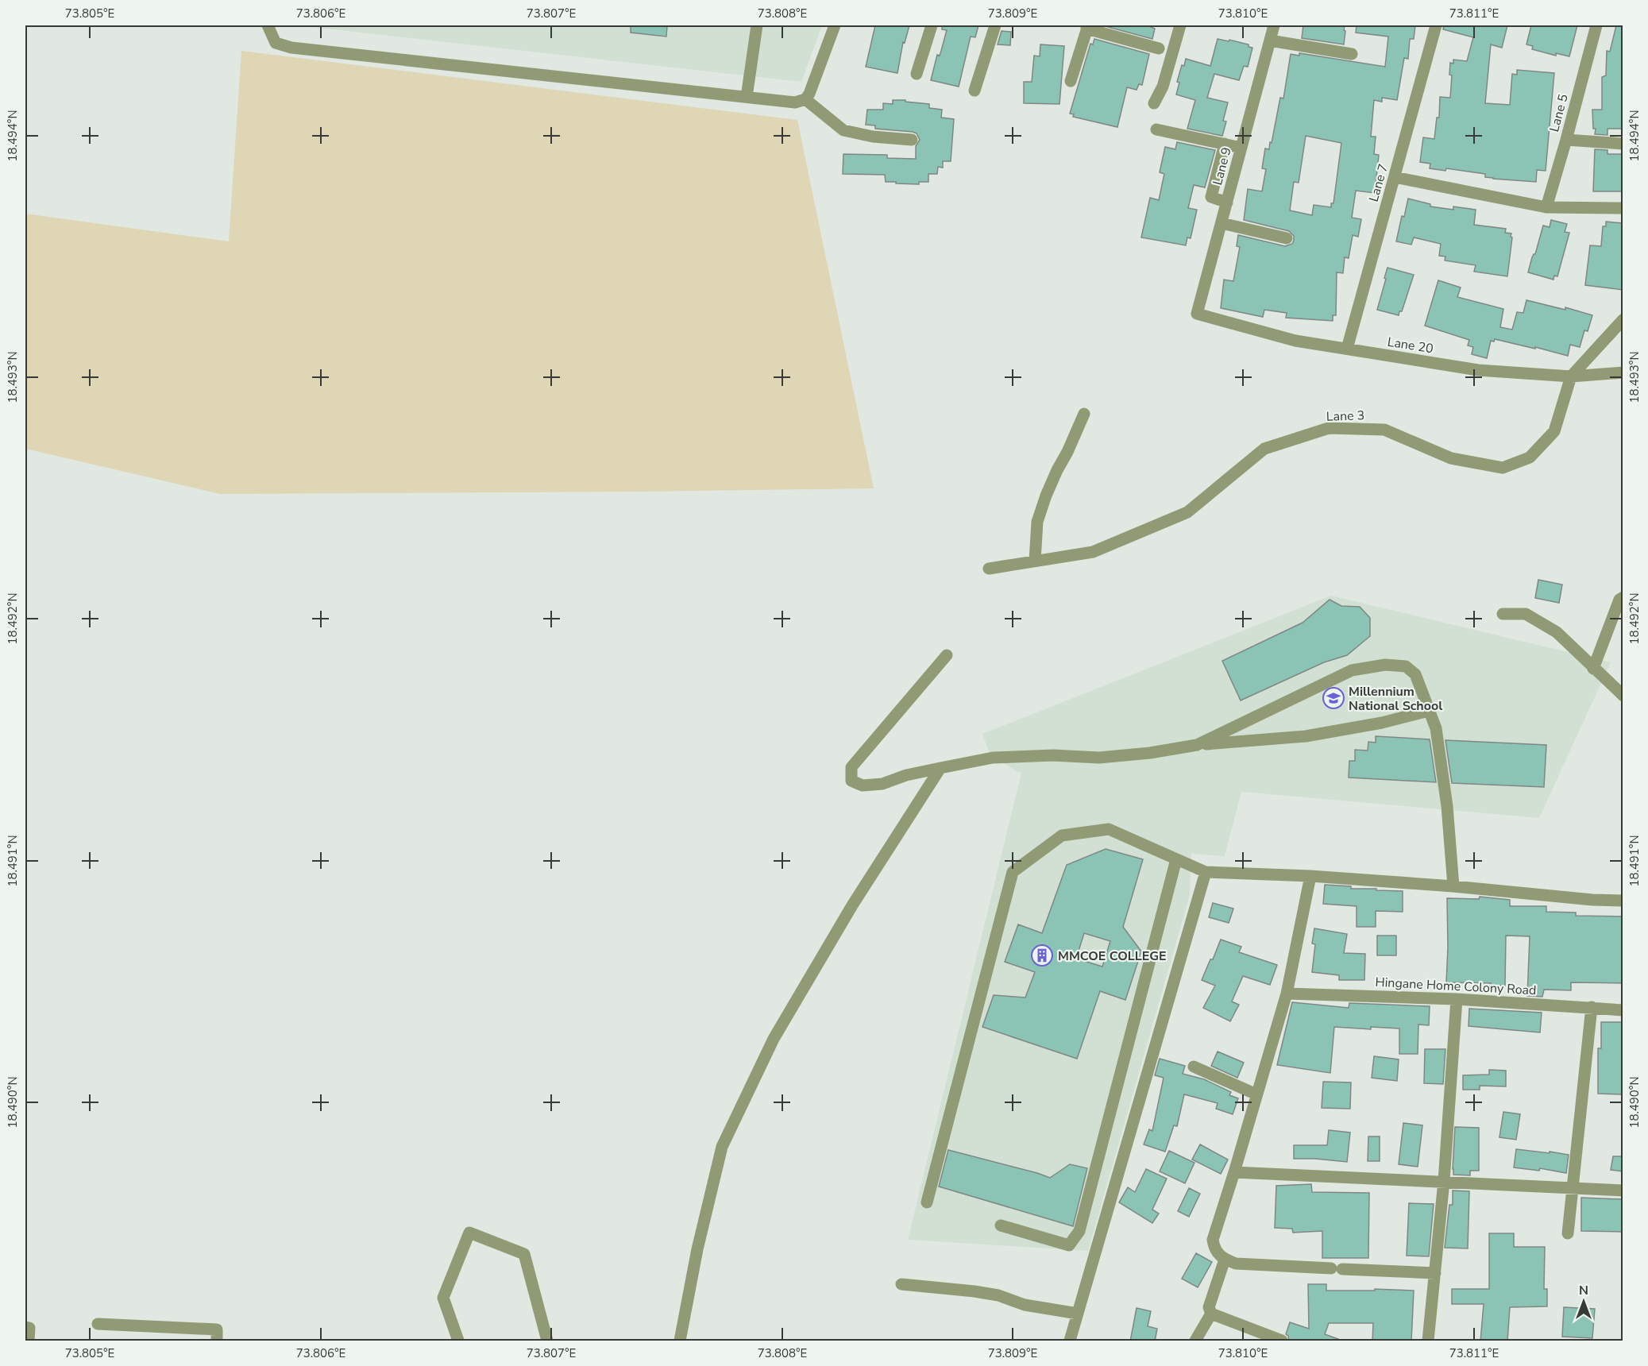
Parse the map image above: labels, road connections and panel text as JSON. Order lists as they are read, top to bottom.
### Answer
{
  "streets": {
    "street": [
      "Lane 5",
      "Lane 9",
      "Lane 7",
      "Lane 20",
      "Lane 3",
      "Hingane Home Colony Road"
    ]
  },
  "crossings": [
    ["Lane 9", "Lane 20"],
    ["Lane 7", "Lane 20"],
    ["Lane 20", "Lane 3"]
  ],
  "places": {
    "school or university": ["Millennium National School"],
    "building": ["MMCOE COLLEGE"]
  },
  "north": "top",
  "coordinates": [
    "73.805°E",
    "73.806°E",
    "73.807°E",
    "73.808°E",
    "73.809°E",
    "73.810°E",
    "73.811°E",
    "18.494°N",
    "18.493°N",
    "18.492°N",
    "18.491°N",
    "18.490°N"
  ]
}
